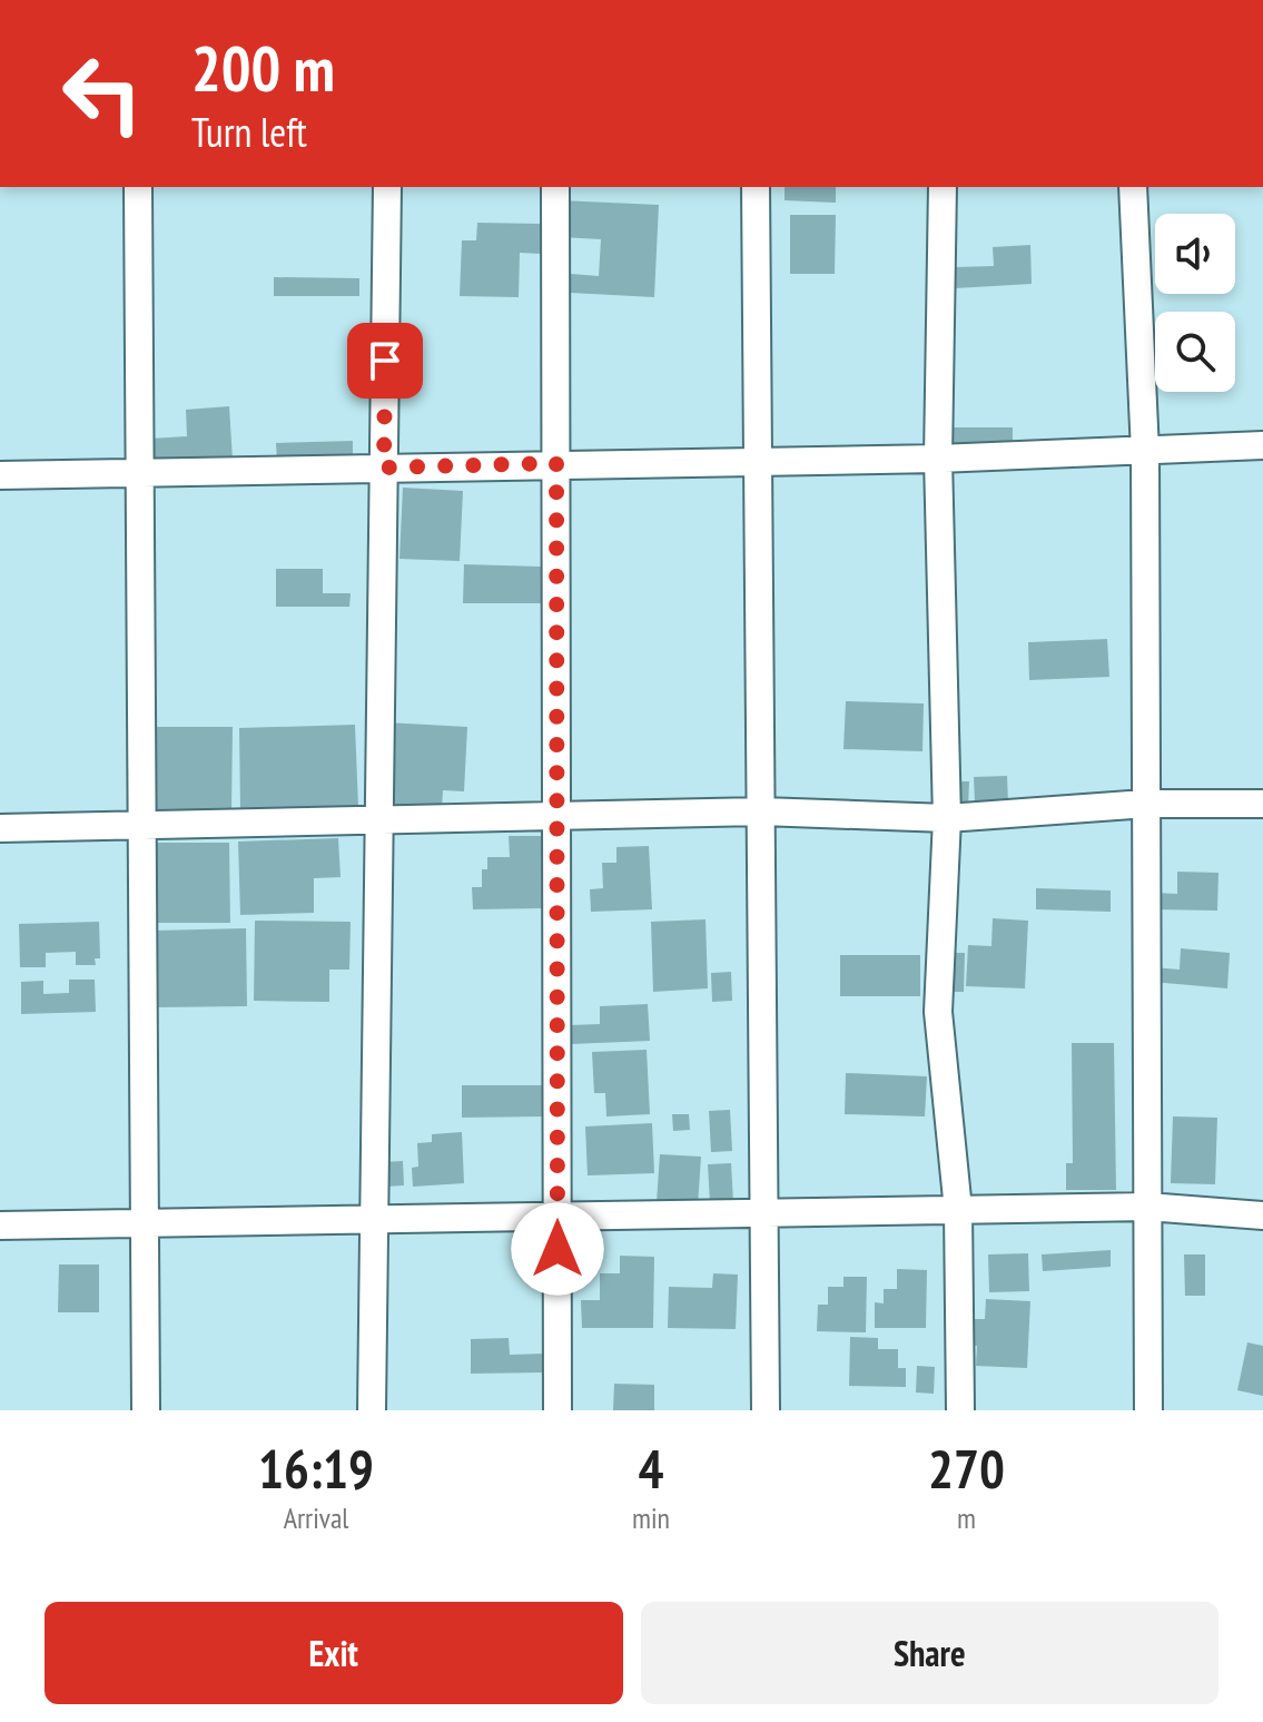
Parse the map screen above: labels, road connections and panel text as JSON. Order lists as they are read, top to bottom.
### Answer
{
  "page": {
    "turn": ["200 m", "Turn left"],
    "eta": [
      "16:19",
      "Arrival",
      "4",
      "min",
      "270",
      "m"
    ],
    "buttons": ["Exit", "Share"]
  }
}
